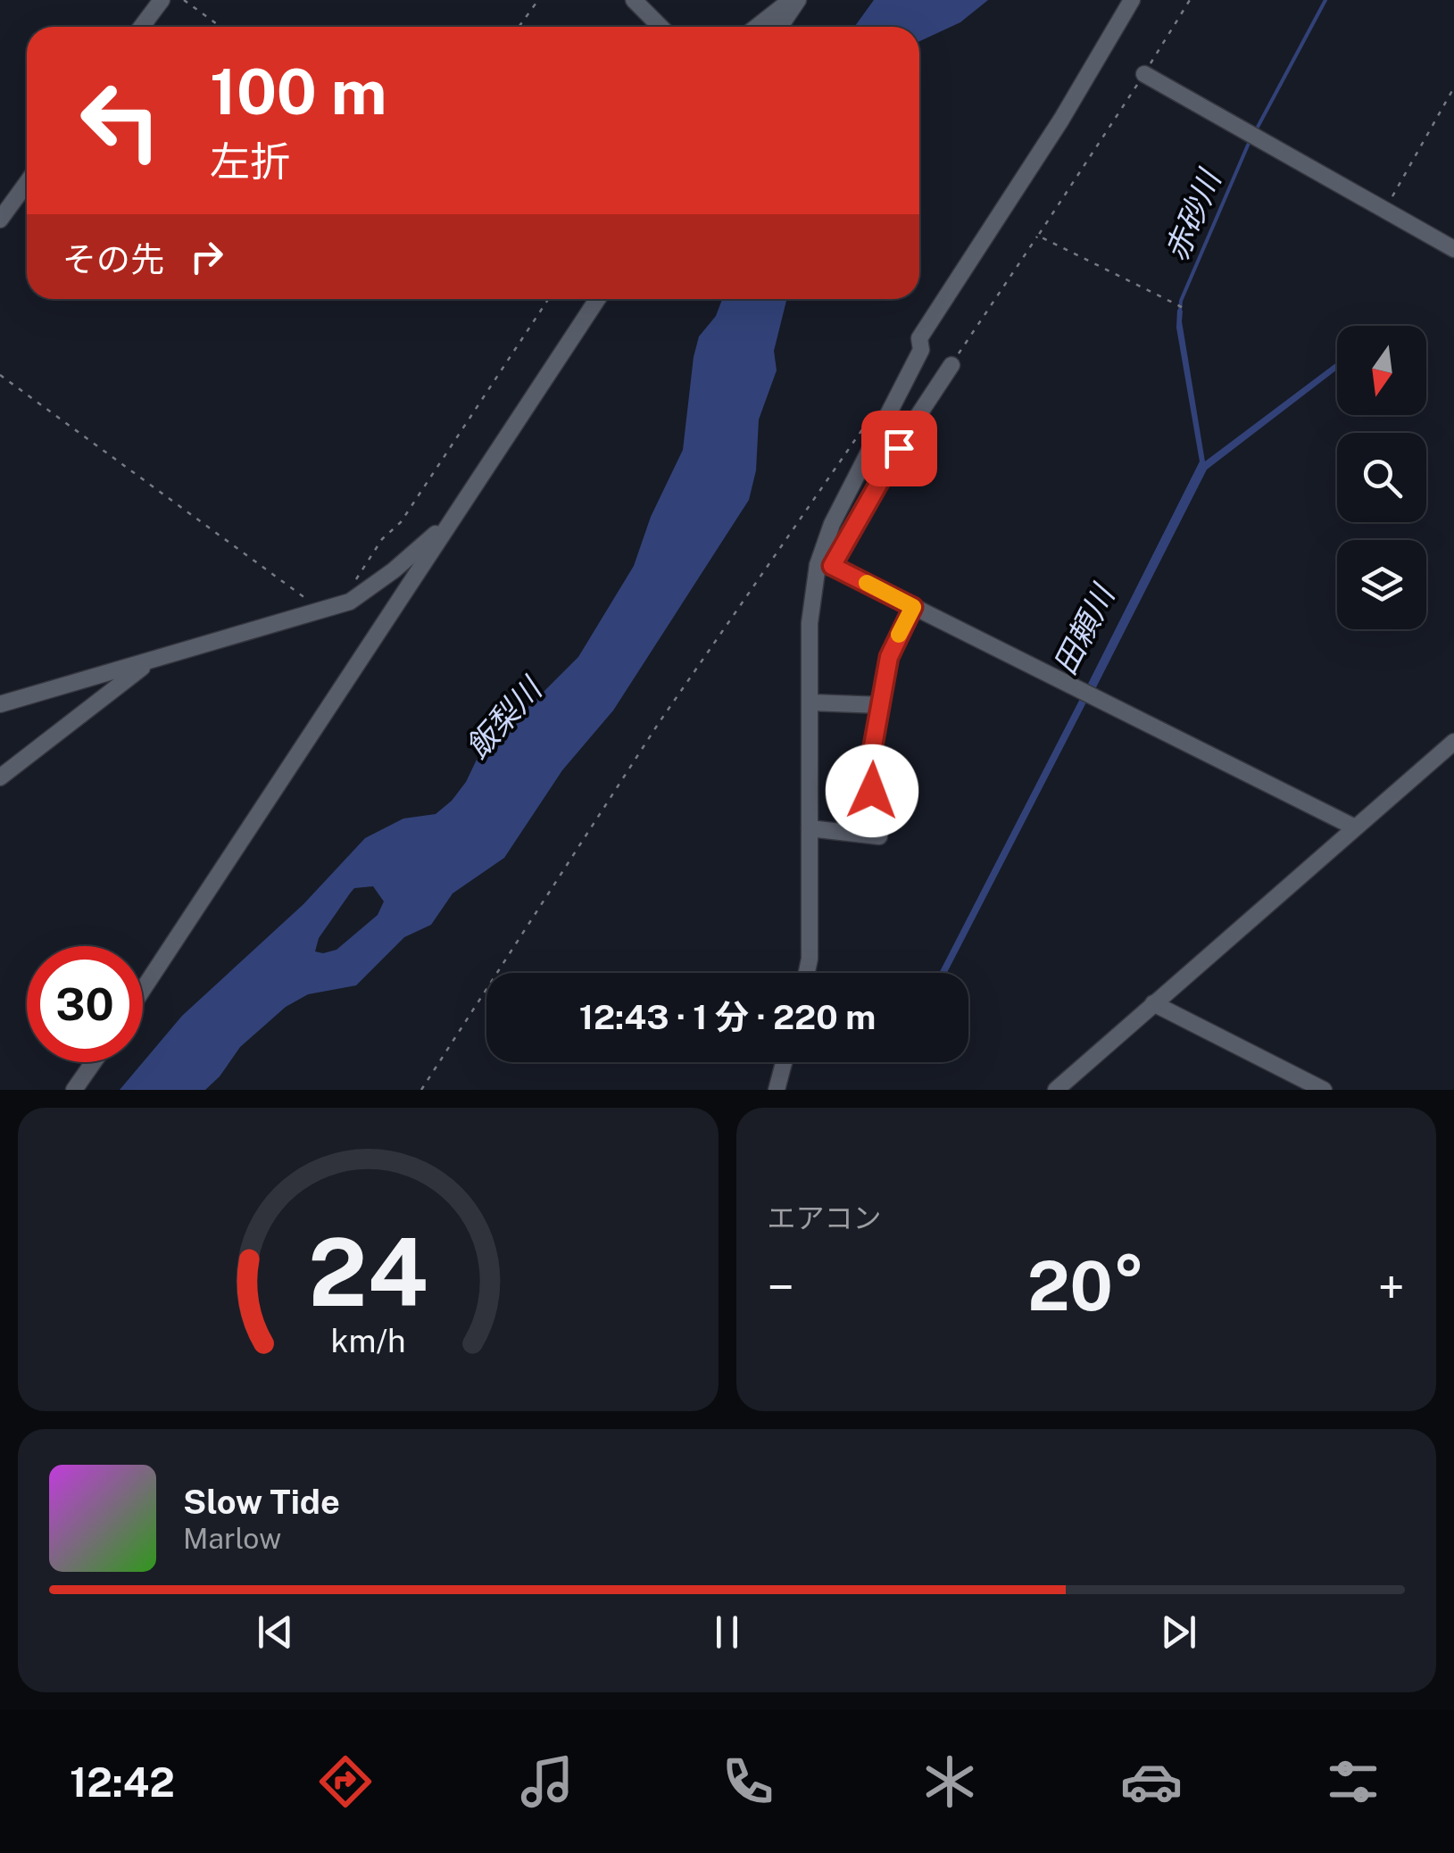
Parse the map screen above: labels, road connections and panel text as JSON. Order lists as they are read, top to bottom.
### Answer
{
  "water": ["赤砂川", "田頼川", "飯梨川"],
  "north": "bottom",
  "page": {
    "turn": ["100 m", "左折"],
    "then": "その先",
    "limit": "30",
    "trip": "12:43 · 1 分 · 220 m",
    "tile": "エアコン",
    "heat": ["−", "20°", "+"],
    "song": ["Slow Tide", "Marlow"],
    "tabs": "12:42",
    "gauge": ["24", "km/h"]
  }
}
